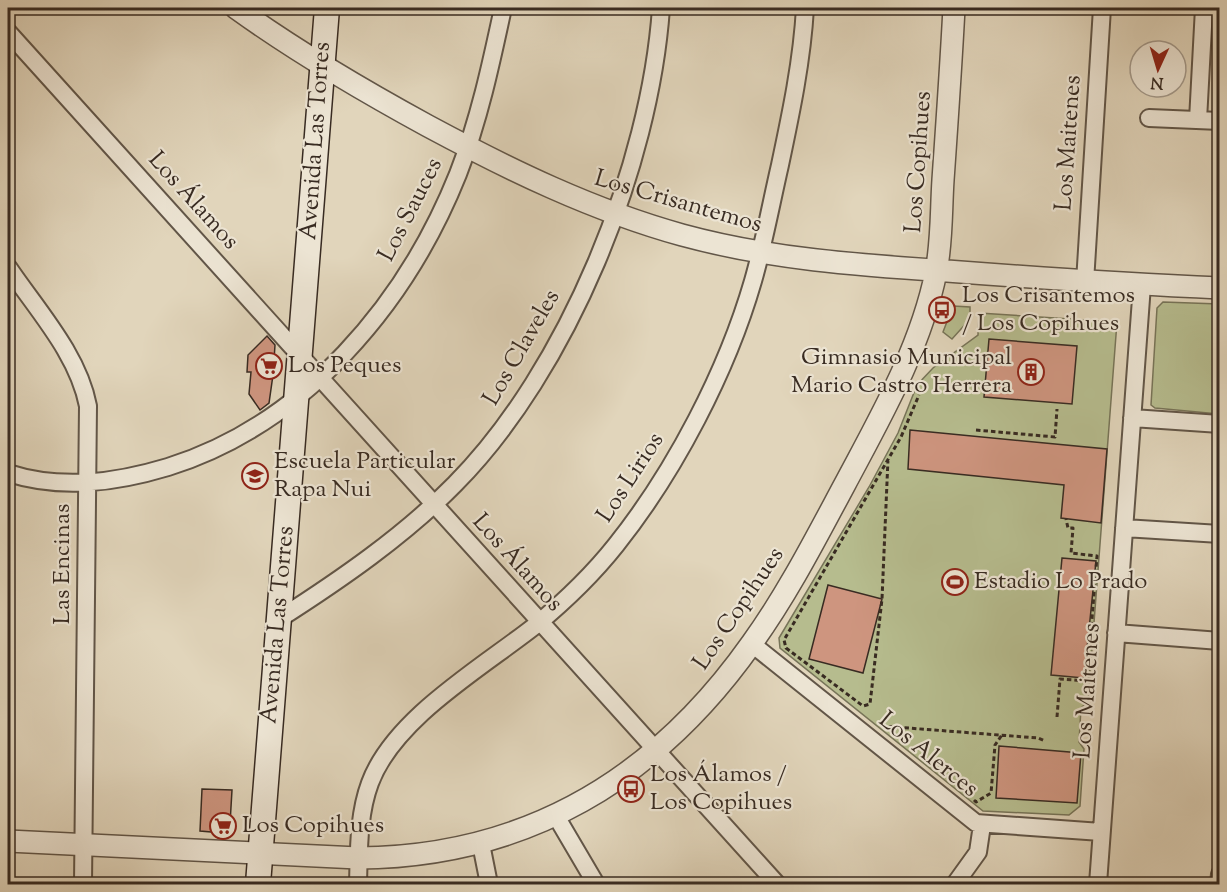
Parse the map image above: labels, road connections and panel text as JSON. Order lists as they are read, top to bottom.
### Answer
{
  "streets": {
    "main road": ["Avenida Las Torres"],
    "street": [
      "Los Maitenes",
      "Los Copihues",
      "Los Álamos",
      "Los Crisantemos",
      "Los Sauces",
      "Los Claveles",
      "Los Lirios",
      "Las Encinas",
      "Los Alerces"
    ]
  },
  "crossings": [
    ["Avenida Las Torres", "Los Copihues"],
    ["Avenida Las Torres", "Los Álamos"],
    ["Avenida Las Torres", "Los Crisantemos"],
    ["Avenida Las Torres", "Los Sauces"],
    ["Avenida Las Torres", "Los Claveles"],
    ["Los Maitenes", "Los Crisantemos"],
    ["Los Maitenes", "Los Alerces"],
    ["Los Copihues", "Los Álamos"],
    ["Los Copihues", "Los Crisantemos"],
    ["Los Copihues", "Los Lirios"],
    ["Los Copihues", "Las Encinas"],
    ["Los Copihues", "Los Alerces"],
    ["Los Álamos", "Los Sauces"],
    ["Los Álamos", "Los Claveles"],
    ["Los Álamos", "Los Lirios"],
    ["Los Crisantemos", "Los Sauces"],
    ["Los Crisantemos", "Los Claveles"],
    ["Los Crisantemos", "Los Lirios"],
    ["Los Sauces", "Las Encinas"]
  ],
  "places": {
    "bus stop": ["Los Crisantemos / Los Copihues", "Los Álamos / Los Copihues"],
    "supermarket": ["Los Peques", "Los Copihues"],
    "building": ["Gimnasio Municipal Mario Castro Herrera"],
    "school or university": ["Escuela Particular Rapa Nui"],
    "sports": ["Estadio Lo Prado"]
  },
  "north": "bottom"
}
